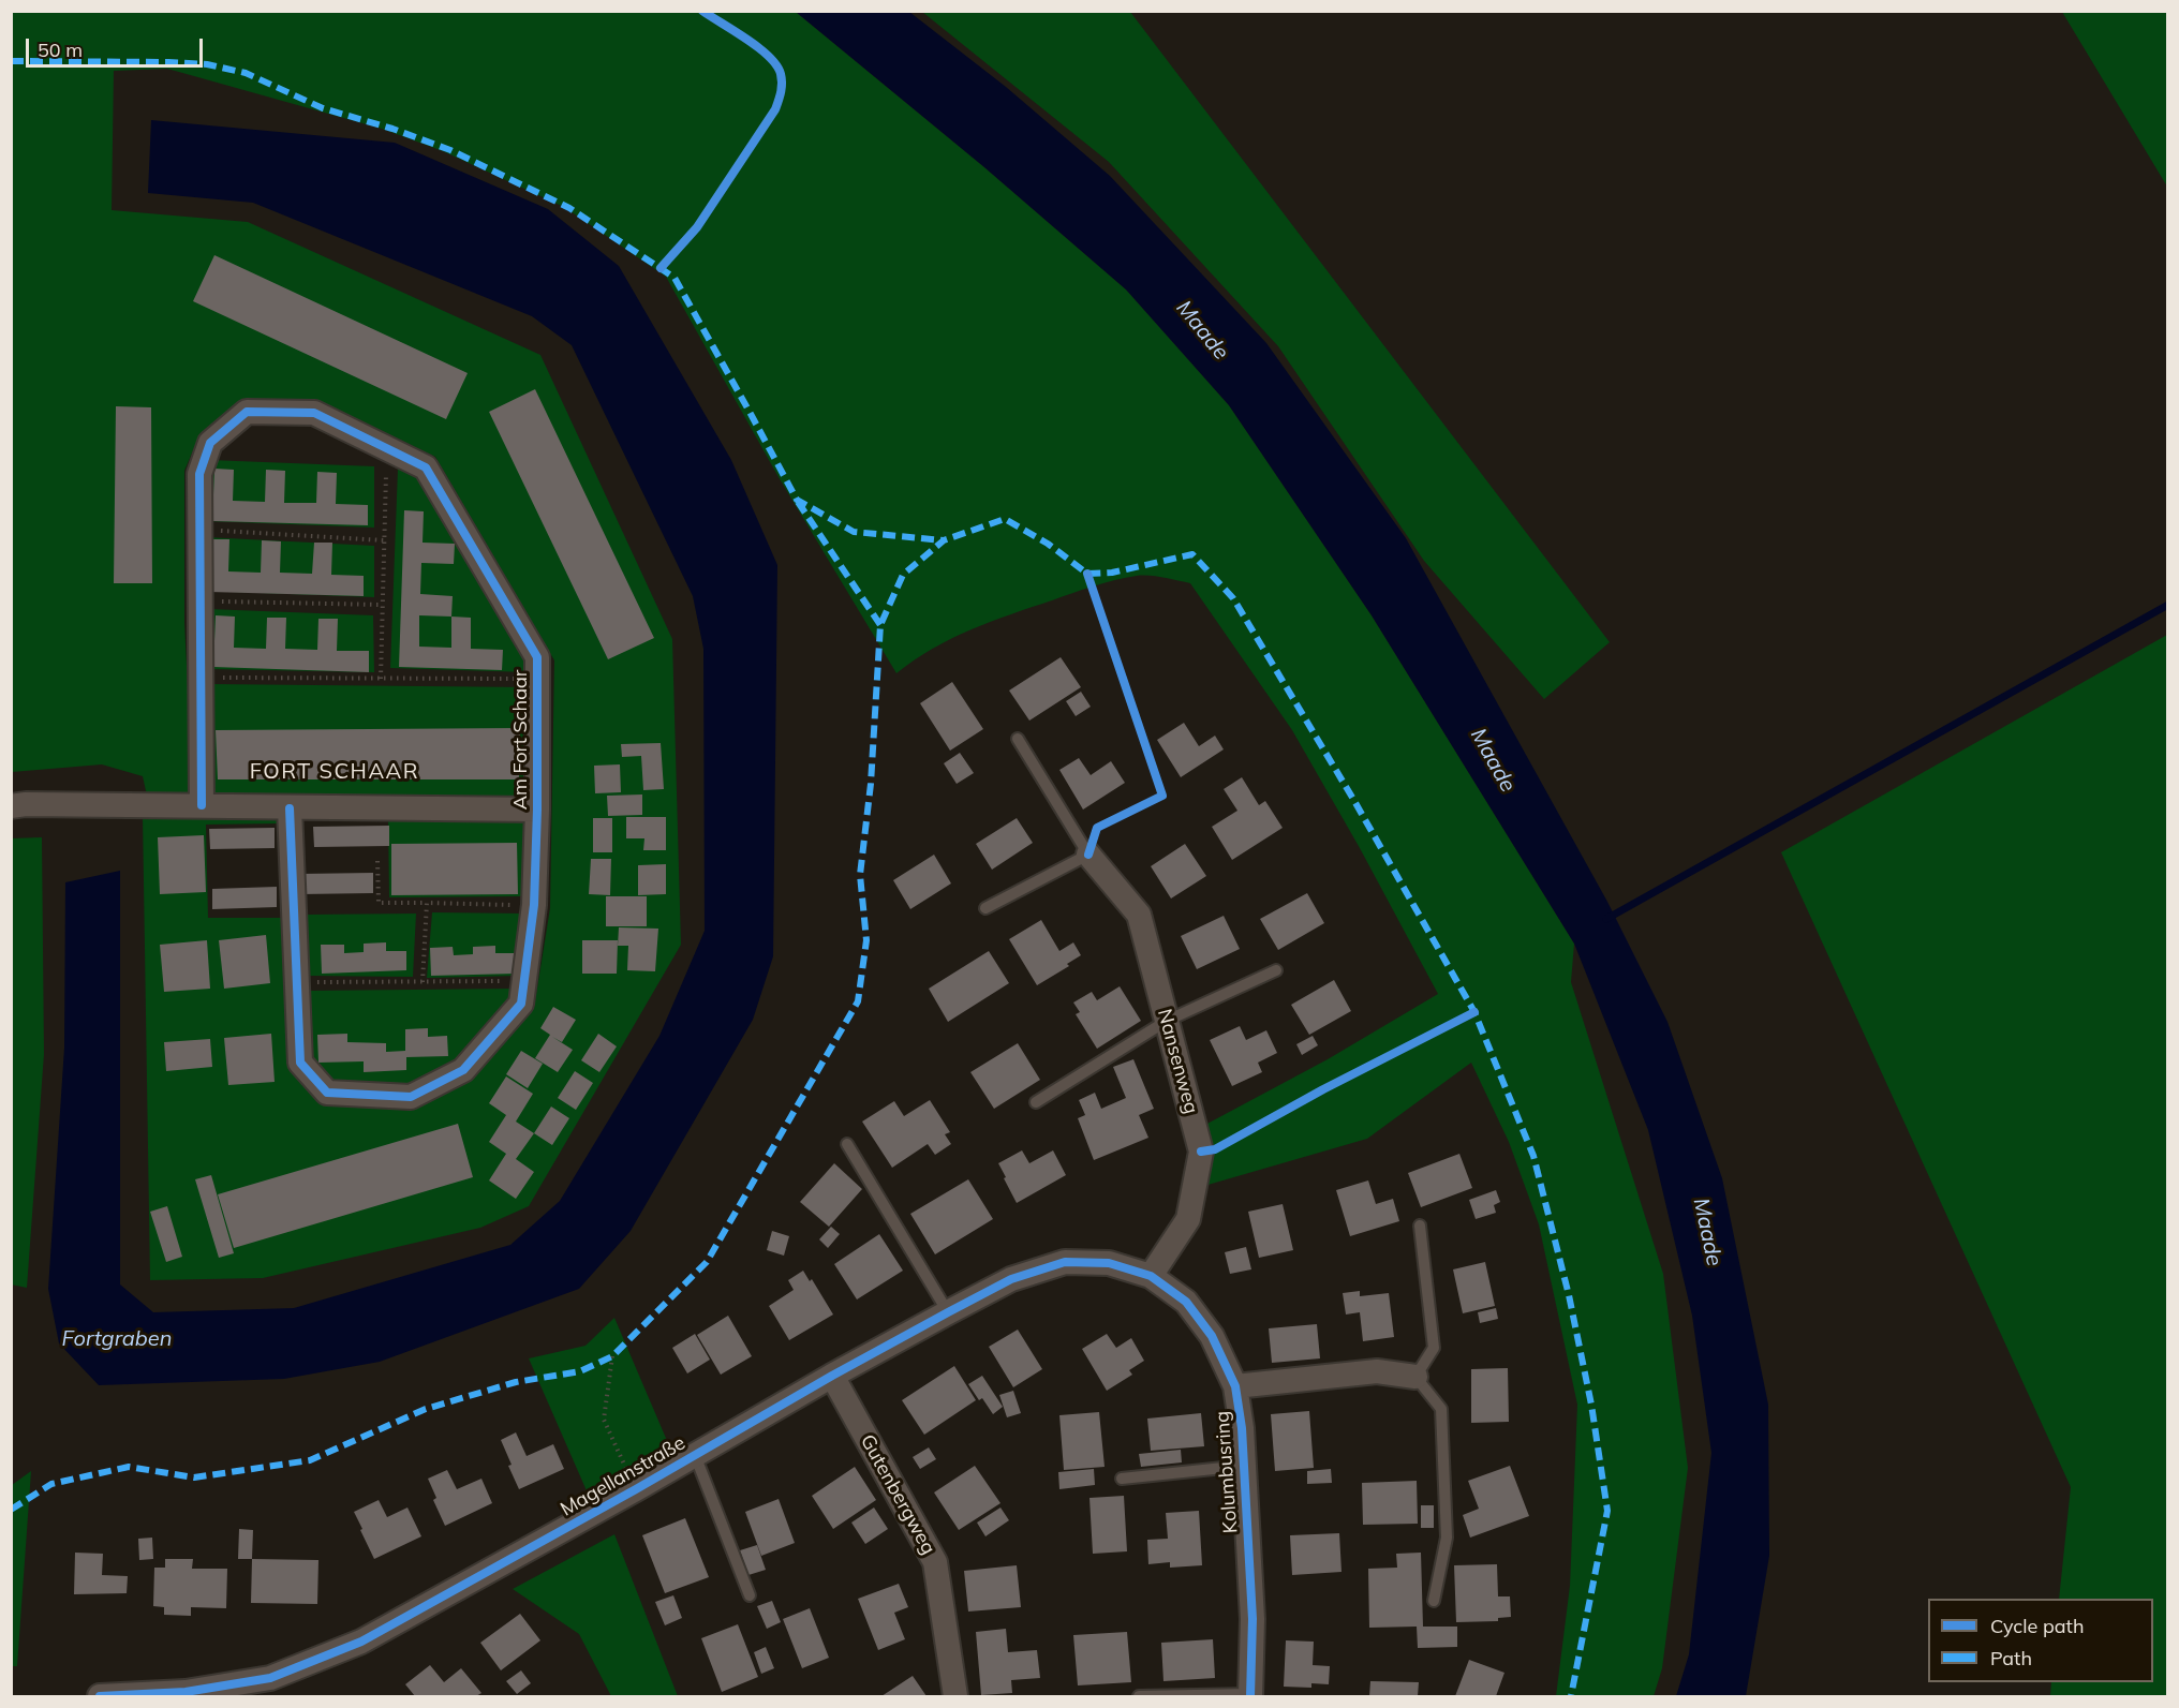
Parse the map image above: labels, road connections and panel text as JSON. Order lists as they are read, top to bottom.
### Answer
{
  "streets": {
    "street": [
      "Am Fort Schaar",
      "Nansenweg",
      "Kolumbusring",
      "Magellanstraße",
      "Gutenbergweg"
    ]
  },
  "crossings": [
    ["Nansenweg", "Kolumbusring"],
    ["Nansenweg", "Magellanstraße"],
    ["Kolumbusring", "Magellanstraße"],
    ["Magellanstraße", "Gutenbergweg"]
  ],
  "districts": ["FORT SCHAAR"],
  "water": ["Maade", "Fortgraben"],
  "legend": ["Cycle path", "Path"],
  "scale_bar": "50 m"
}
